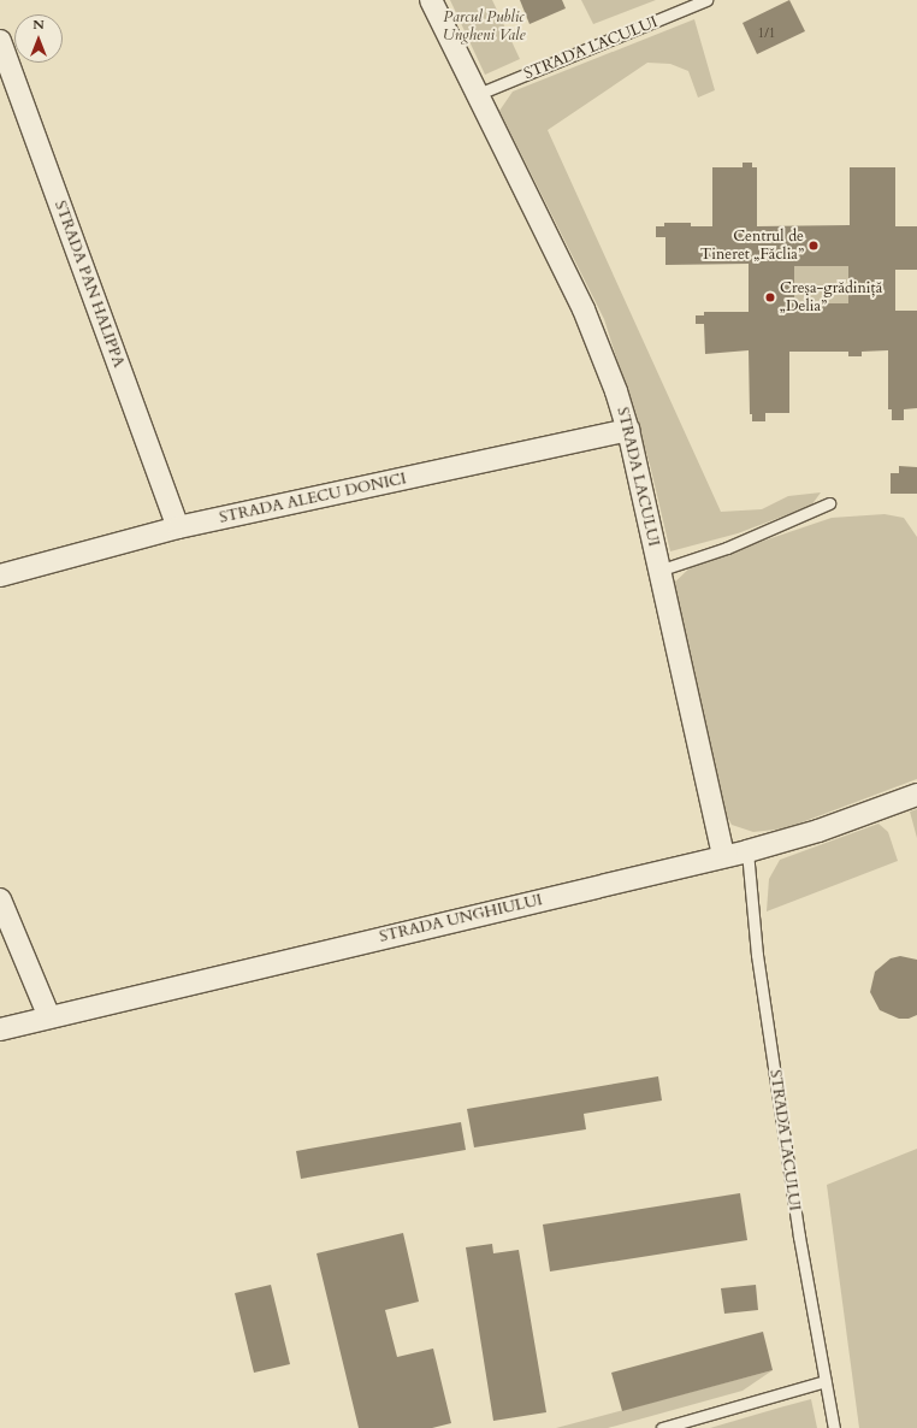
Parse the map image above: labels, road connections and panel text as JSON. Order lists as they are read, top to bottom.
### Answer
{
  "streets": {
    "street": [
      "STRADA LACULUI",
      "STRADA PAN HALIPPA",
      "STRADA ALECU DONICI",
      "STRADA UNGHIULUI"
    ]
  },
  "crossings": [
    ["STRADA LACULUI", "STRADA ALECU DONICI"],
    ["STRADA LACULUI", "STRADA UNGHIULUI"],
    ["STRADA PAN HALIPPA", "STRADA ALECU DONICI"]
  ],
  "parks": ["Parcul Public Ungheni Vale"],
  "places": ["Centrul de Tineret „Făclia”", "Creșa-grădiniță „Delia”"],
  "house_numbers": ["1/1"],
  "north": "top"
}
